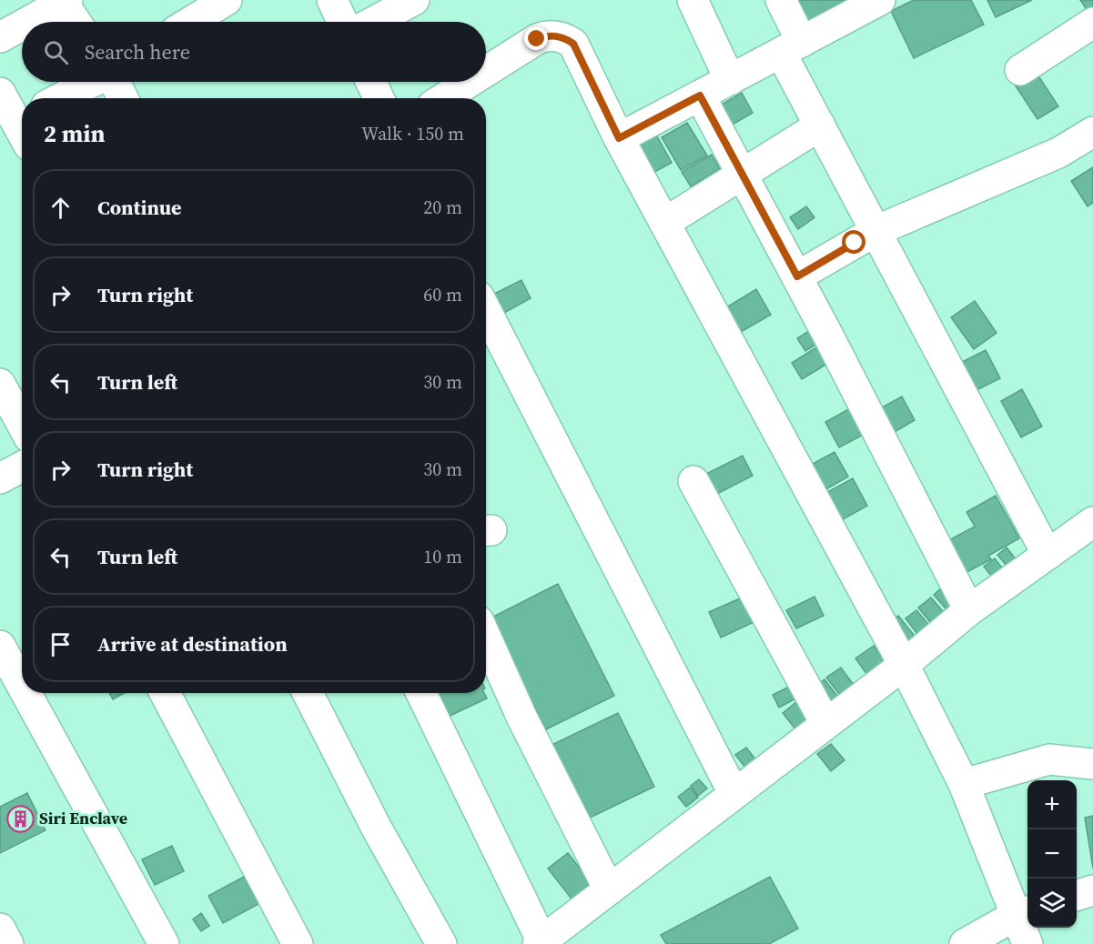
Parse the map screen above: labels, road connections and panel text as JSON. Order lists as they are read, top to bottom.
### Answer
{
  "places": {
    "building": ["Siri Enclave"]
  },
  "page": {
    "search": "Search here",
    "heading": ["2 min", "Walk · 150 m"],
    "list": [
      ["Continue", "20 m"],
      ["Turn right", "60 m"],
      ["Turn left", "30 m"],
      ["Turn right", "30 m"],
      ["Turn left", "10 m"],
      "Arrive at destination"
    ],
    "map_buttons": ["+", "−"]
  }
}
